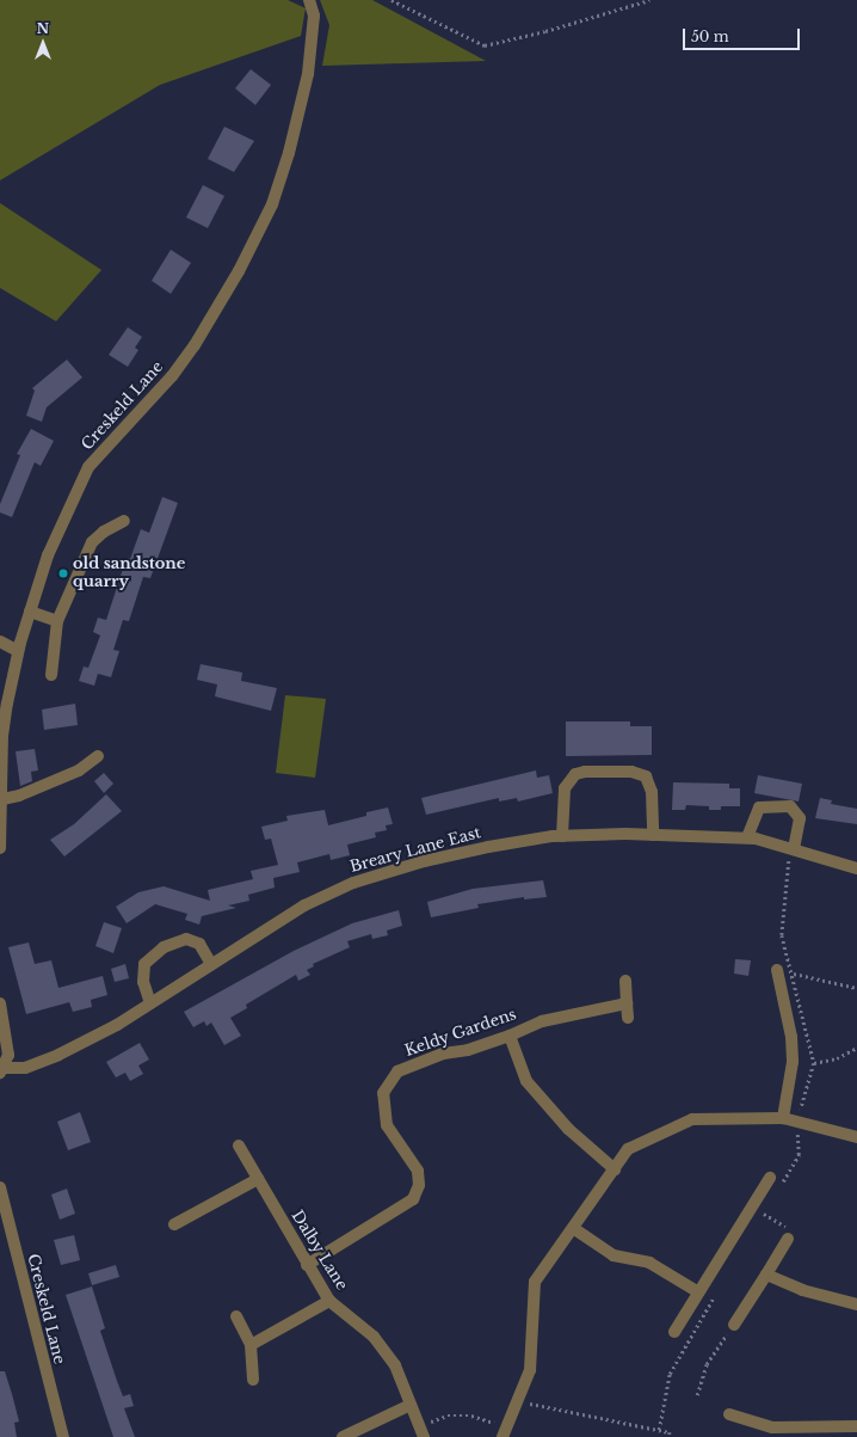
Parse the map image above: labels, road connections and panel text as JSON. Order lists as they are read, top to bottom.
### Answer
{
  "streets": {
    "street": [
      "Creskeld Lane",
      "Breary Lane East",
      "Keldy Gardens",
      "Dalby Lane"
    ]
  },
  "crossings": [
    ["Keldy Gardens", "Dalby Lane"]
  ],
  "places": ["old sandstone quarry"],
  "scale_bar": "50 m",
  "north": "top"
}
